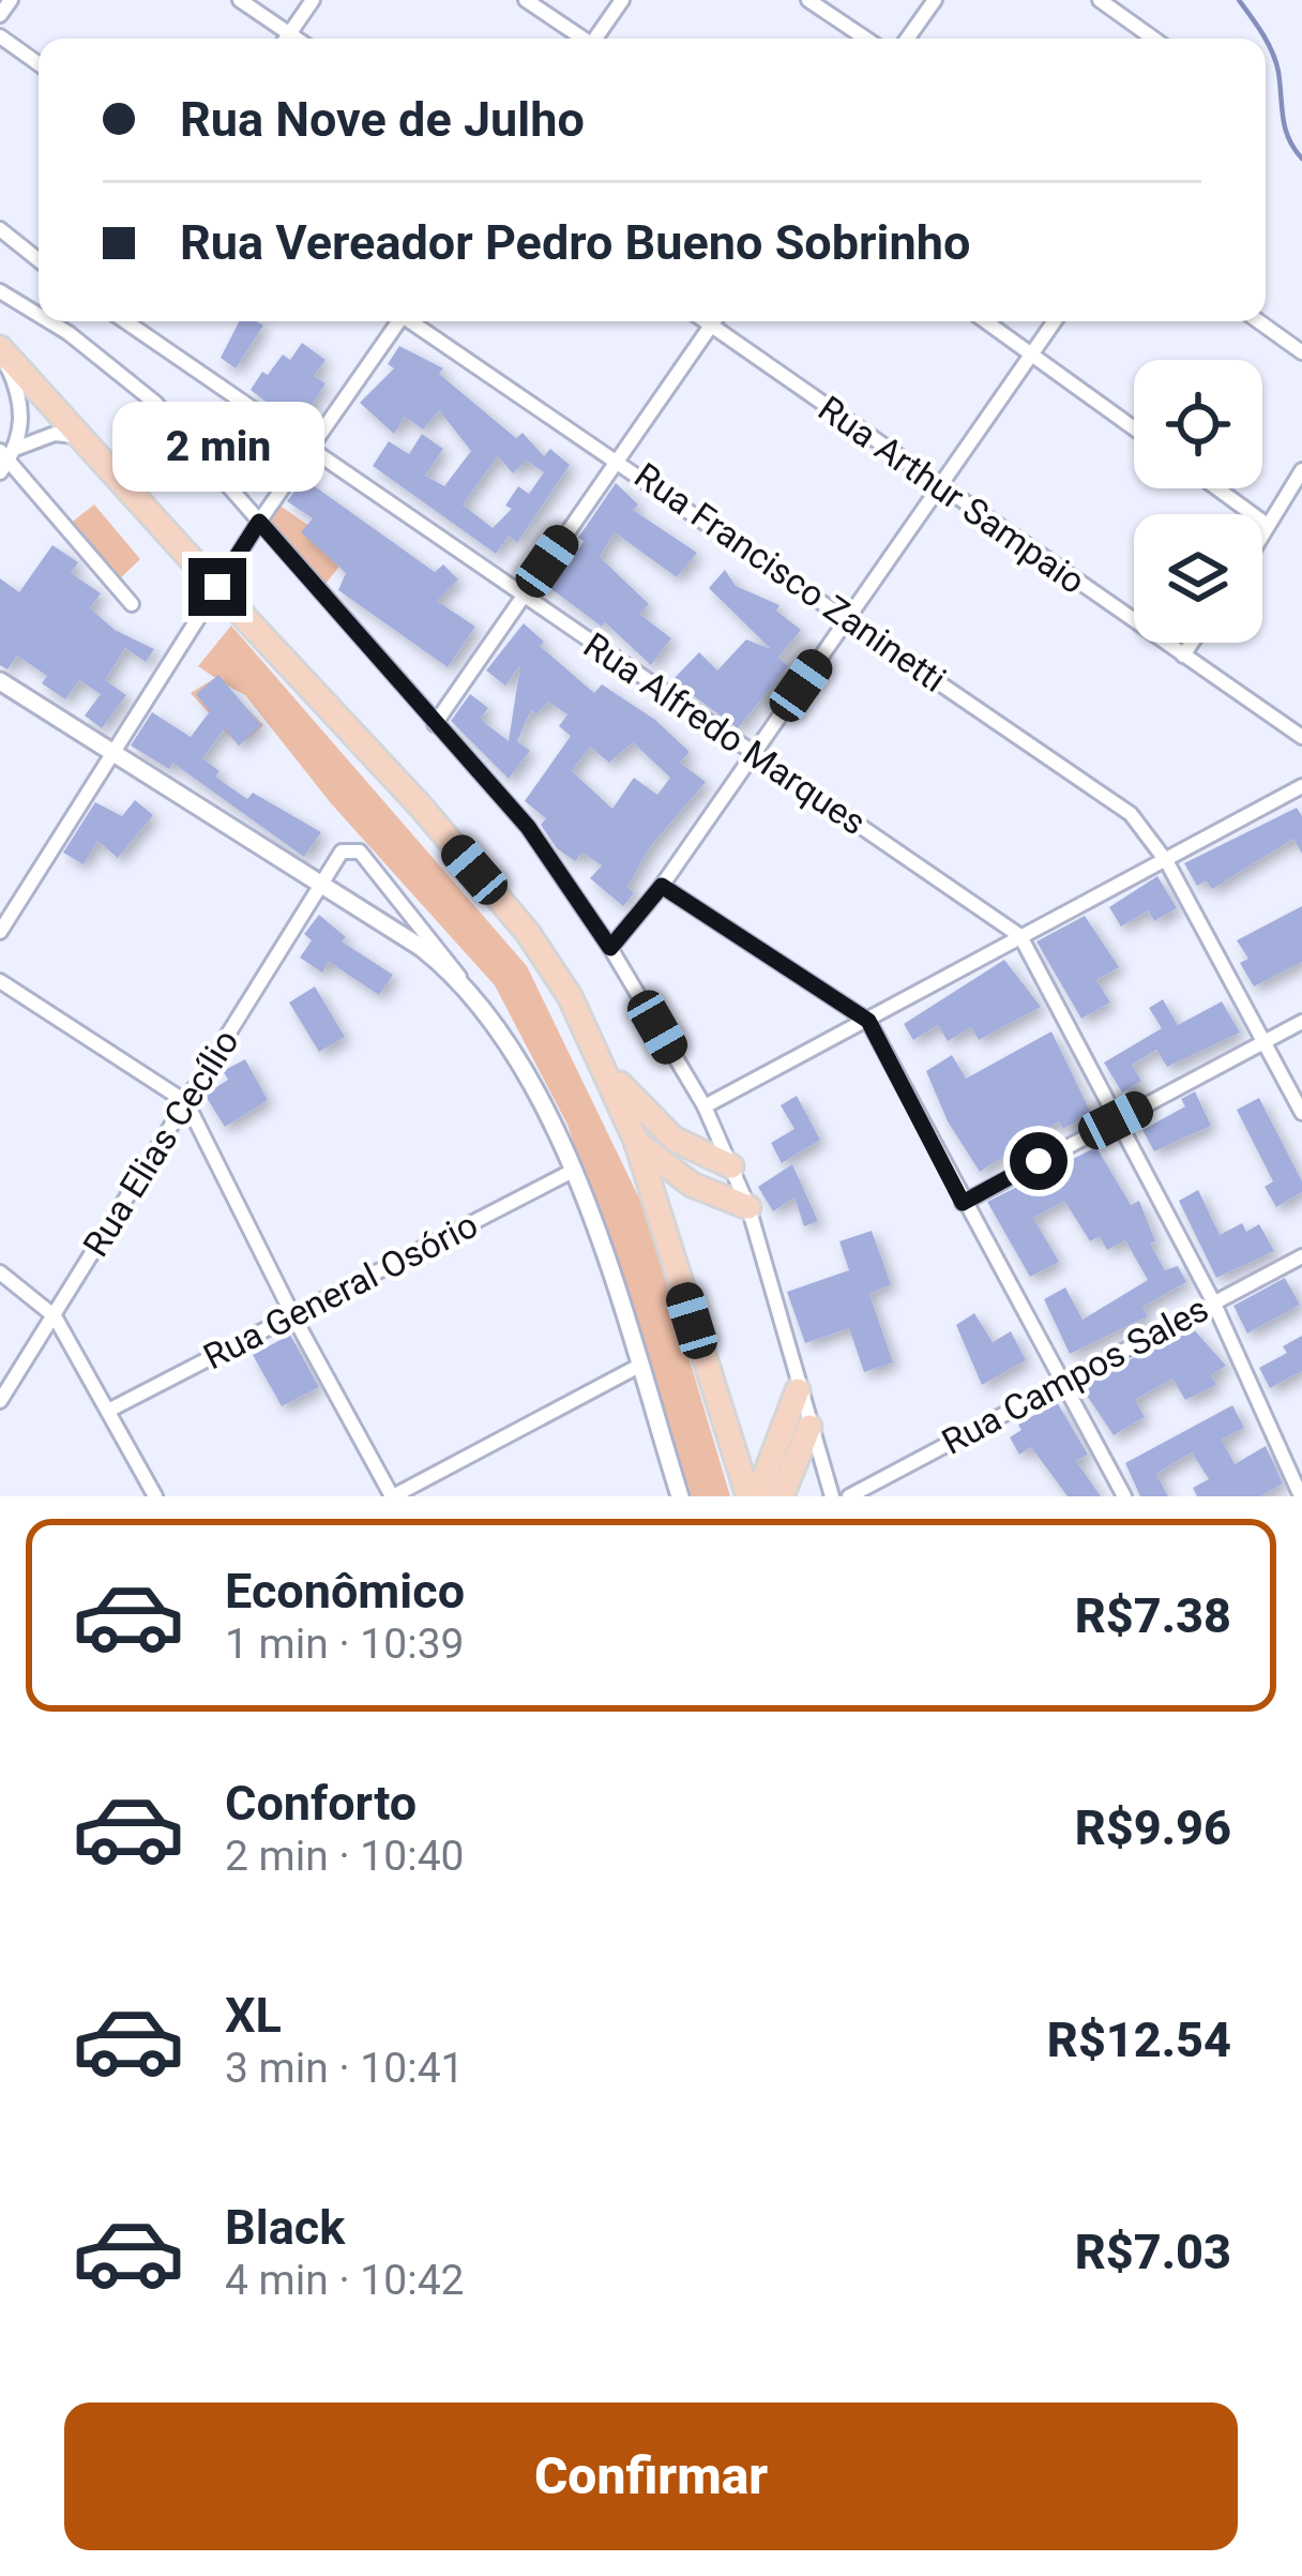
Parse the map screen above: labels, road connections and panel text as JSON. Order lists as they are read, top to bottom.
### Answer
{
  "streets": {
    "street": [
      "Rua Arthur Sampaio",
      "Rua Francisco Zaninetti",
      "Rua Alfredo Marques",
      "Rua Elias Cecílio",
      "Rua General Osório",
      "Rua Campos Sales"
    ]
  },
  "page": {
    "banner": ["Rua Nove de Julho", "Rua Vereador Pedro Bueno Sobrinho"],
    "bubble": "2 min",
    "list": [
      {
        "name": "Econômico",
        "note": "1 min · 10:39",
        "value": "R$7.38"
      },
      {
        "name": "Conforto",
        "note": "2 min · 10:40",
        "value": "R$9.96"
      },
      {
        "name": "XL",
        "note": "3 min · 10:41",
        "value": "R$12.54"
      },
      {
        "name": "Black",
        "note": "4 min · 10:42",
        "value": "R$7.03"
      }
    ],
    "buttons": "Confirmar"
  }
}
